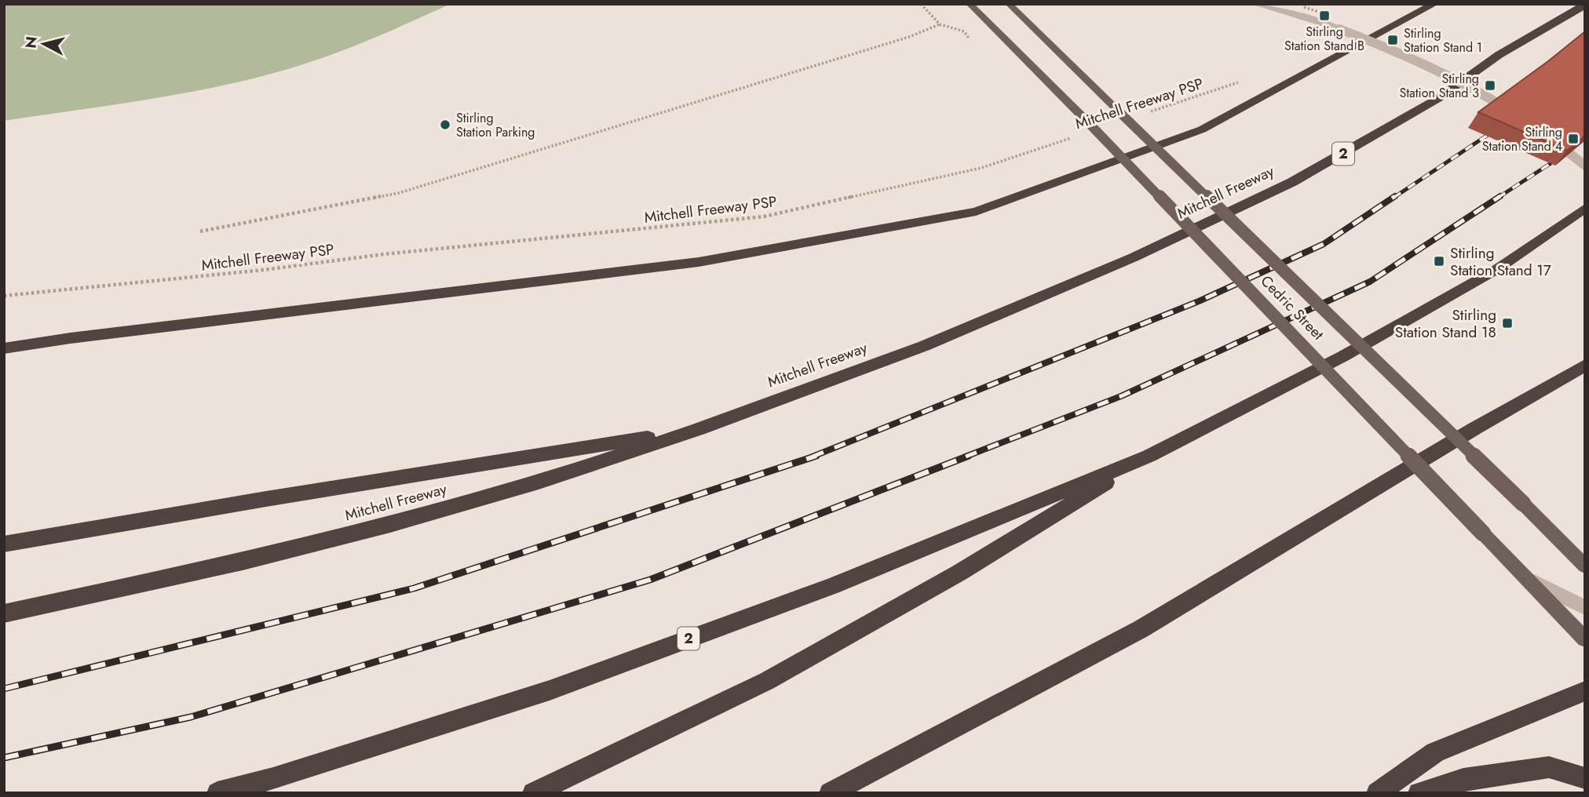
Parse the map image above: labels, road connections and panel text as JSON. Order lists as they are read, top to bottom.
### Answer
{
  "streets": {
    "highway": ["2", "Mitchell Freeway"],
    "main road": ["Cedric Street"],
    "path": ["Mitchell Freeway PSP"]
  },
  "places": {
    "transit": [
      "Stirling Station Stand B",
      "Stirling Station Stand 1",
      "Stirling Station Stand 3",
      "Stirling Station Stand 4",
      "Stirling Station Stand 17",
      "Stirling Station Stand 18"
    ],
    "other": ["Stirling Station Parking"]
  },
  "north": "left"
}
